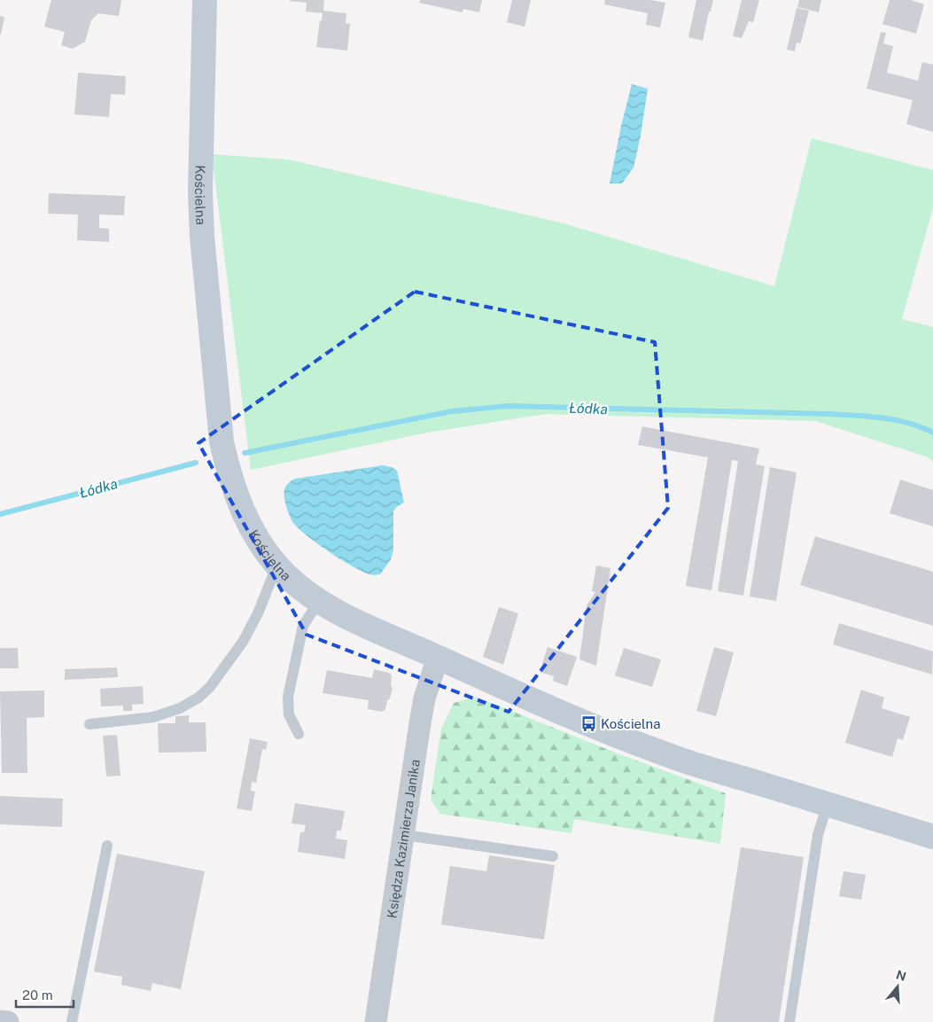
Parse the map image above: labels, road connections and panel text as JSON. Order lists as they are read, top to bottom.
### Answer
{
  "streets": {
    "street": ["Kościelna", "Księdza Kazimierza Janika"]
  },
  "crossings": [
    ["Kościelna", "Księdza Kazimierza Janika"]
  ],
  "water": ["Łódka"],
  "places": {
    "bus stop": ["Kościelna"]
  },
  "scale_bar": "20 m",
  "north": "top"
}
